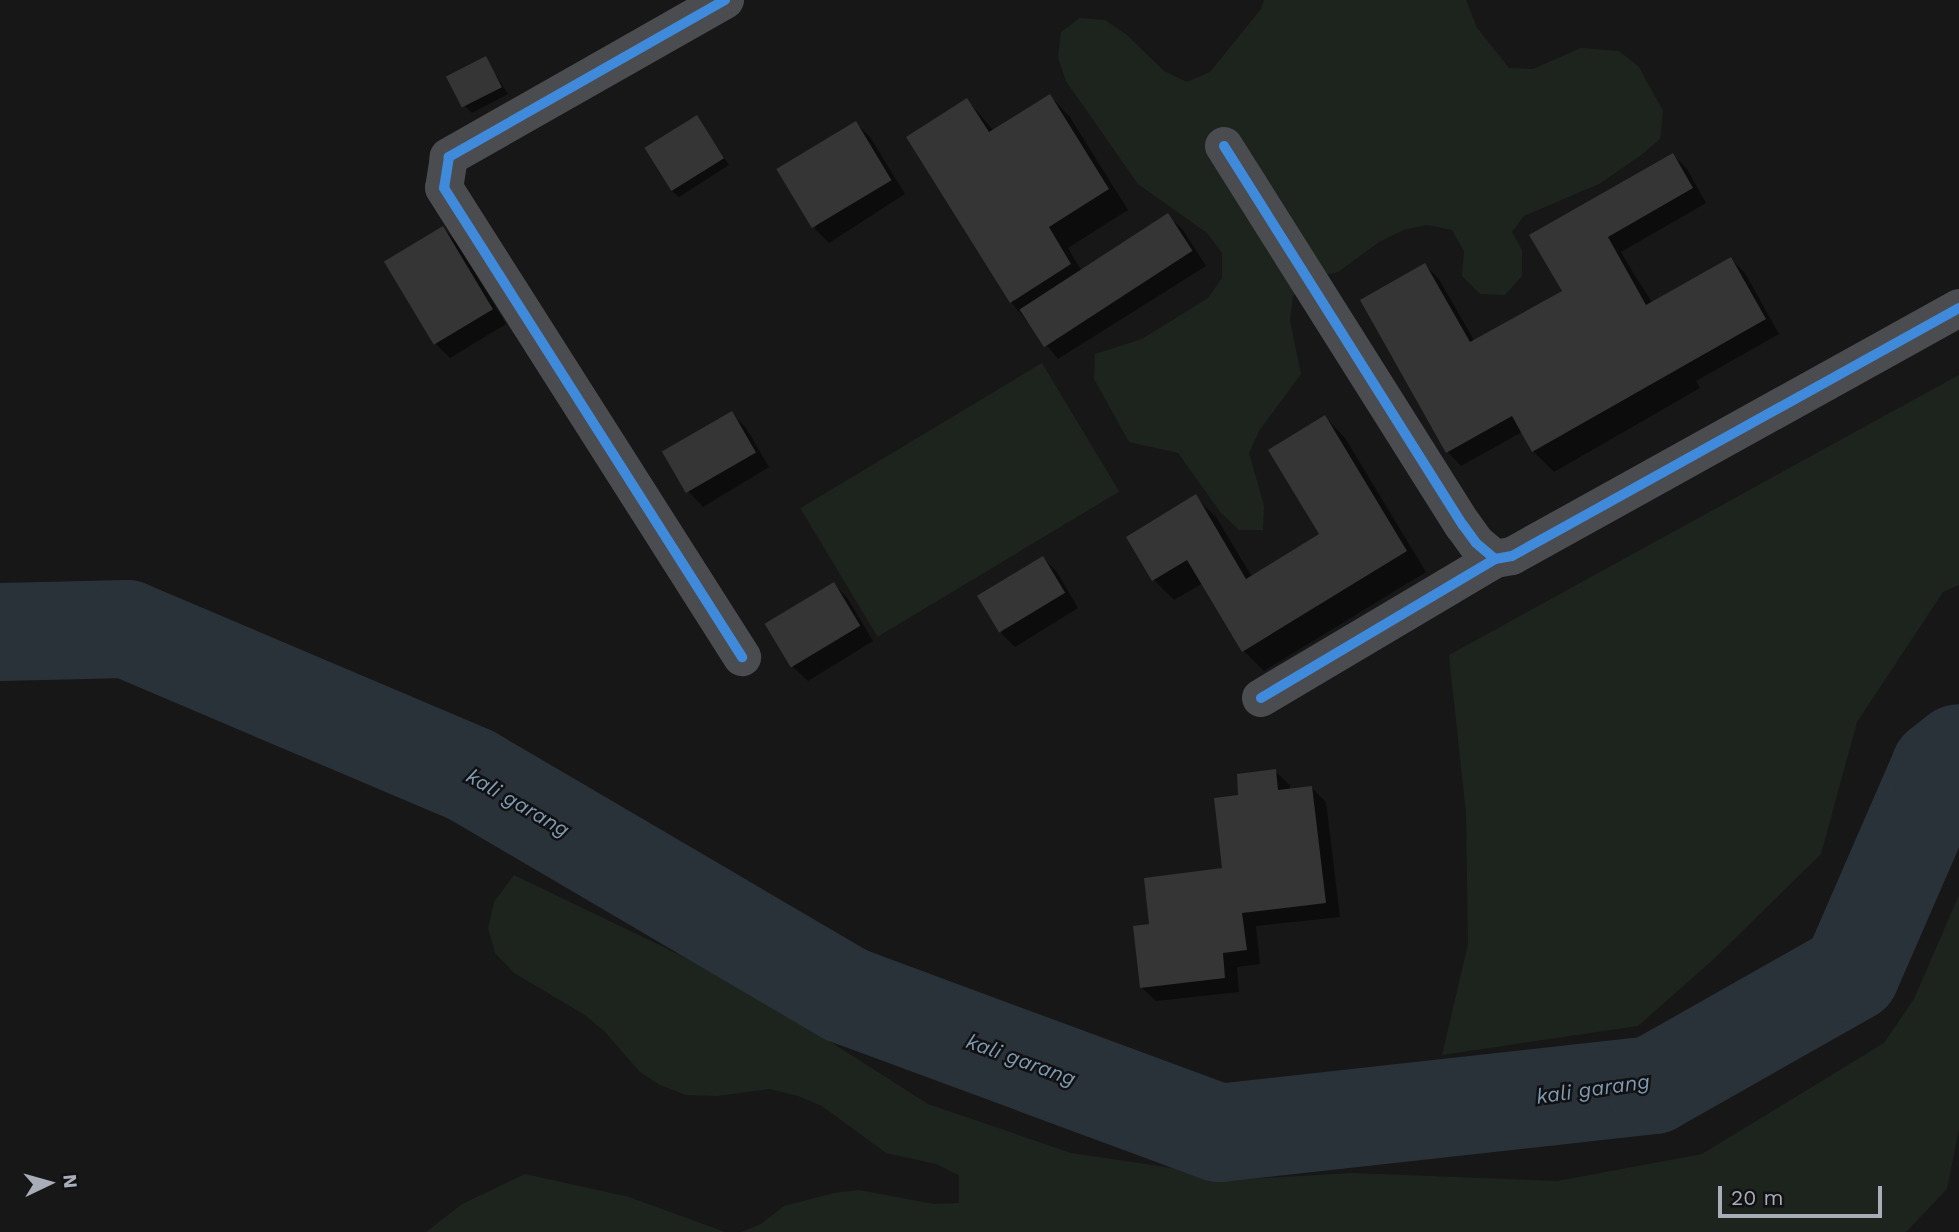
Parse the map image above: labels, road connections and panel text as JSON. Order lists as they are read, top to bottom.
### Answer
{
  "water": ["kali garang"],
  "scale_bar": "20 m",
  "north": "right"
}
